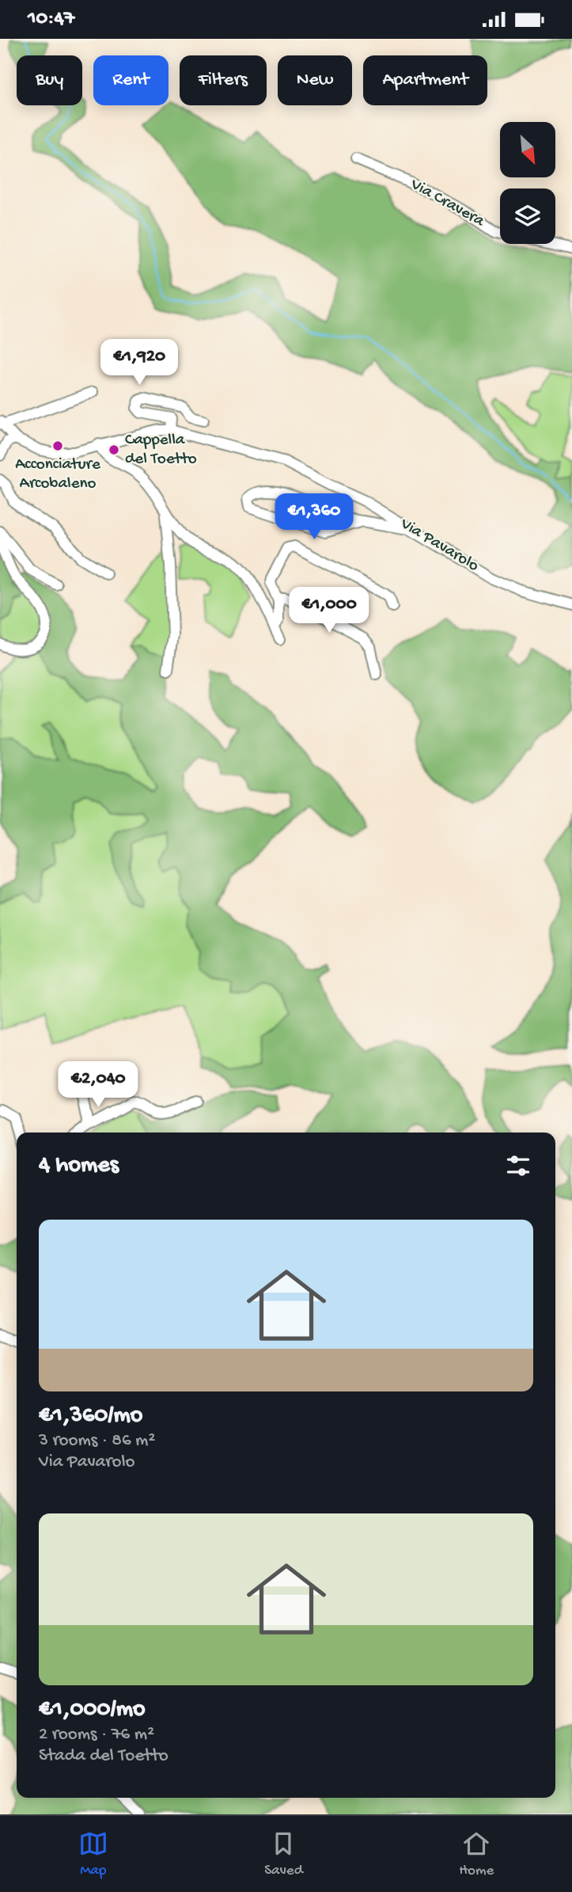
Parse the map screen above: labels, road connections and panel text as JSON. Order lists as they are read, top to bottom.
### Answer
{
  "streets": {
    "street": ["Via Cravera", "Via Pavarolo"]
  },
  "places": ["Acconciature Arcobaleno", "Cappella del Toetto"],
  "north": "bottom right",
  "page": {
    "status": "10:47",
    "chip": [
      "Buy",
      "Rent",
      "Filters",
      "New",
      "Apartment"
    ],
    "price": [
      "€1,920",
      "€1,360",
      "€1,000",
      "€2,040"
    ],
    "heading": "4 homes",
    "list": [
      {
        "name": "€1,360/mo",
        "note": "3 rooms · 86 m² · Via Pavarolo"
      },
      {
        "name": "€1,000/mo",
        "note": "2 rooms · 76 m² · Stada del Toetto"
      }
    ],
    "tabs": ["Map", "Saved", "Home"]
  }
}
